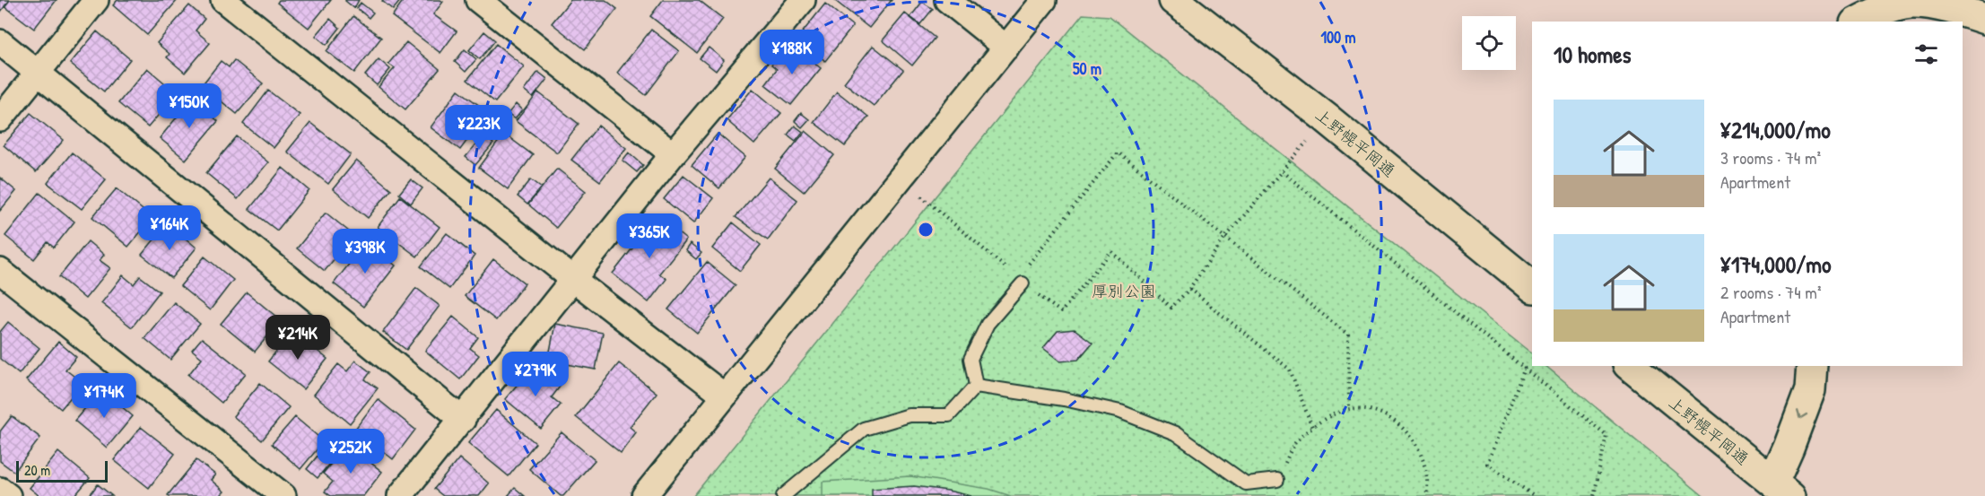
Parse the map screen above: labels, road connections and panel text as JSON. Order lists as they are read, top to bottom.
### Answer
{
  "streets": {
    "street": ["上野幌平岡通"]
  },
  "parks": ["厚別公園"],
  "scale_bar": "20 m",
  "page": {
    "heading": "10 homes",
    "price": [
      "¥188K",
      "¥150K",
      "¥223K",
      "¥164K",
      "¥365K",
      "¥398K",
      "¥214K",
      "¥279K",
      "¥174K",
      "¥252K"
    ],
    "list": [
      {
        "name": "¥214,000/mo",
        "note": "3 rooms · 74 m² · Apartment"
      },
      {
        "name": "¥174,000/mo",
        "note": "2 rooms · 74 m² · Apartment"
      }
    ],
    "scale": "20 m"
  },
  "rings": ["100 m", "50 m"]
}
